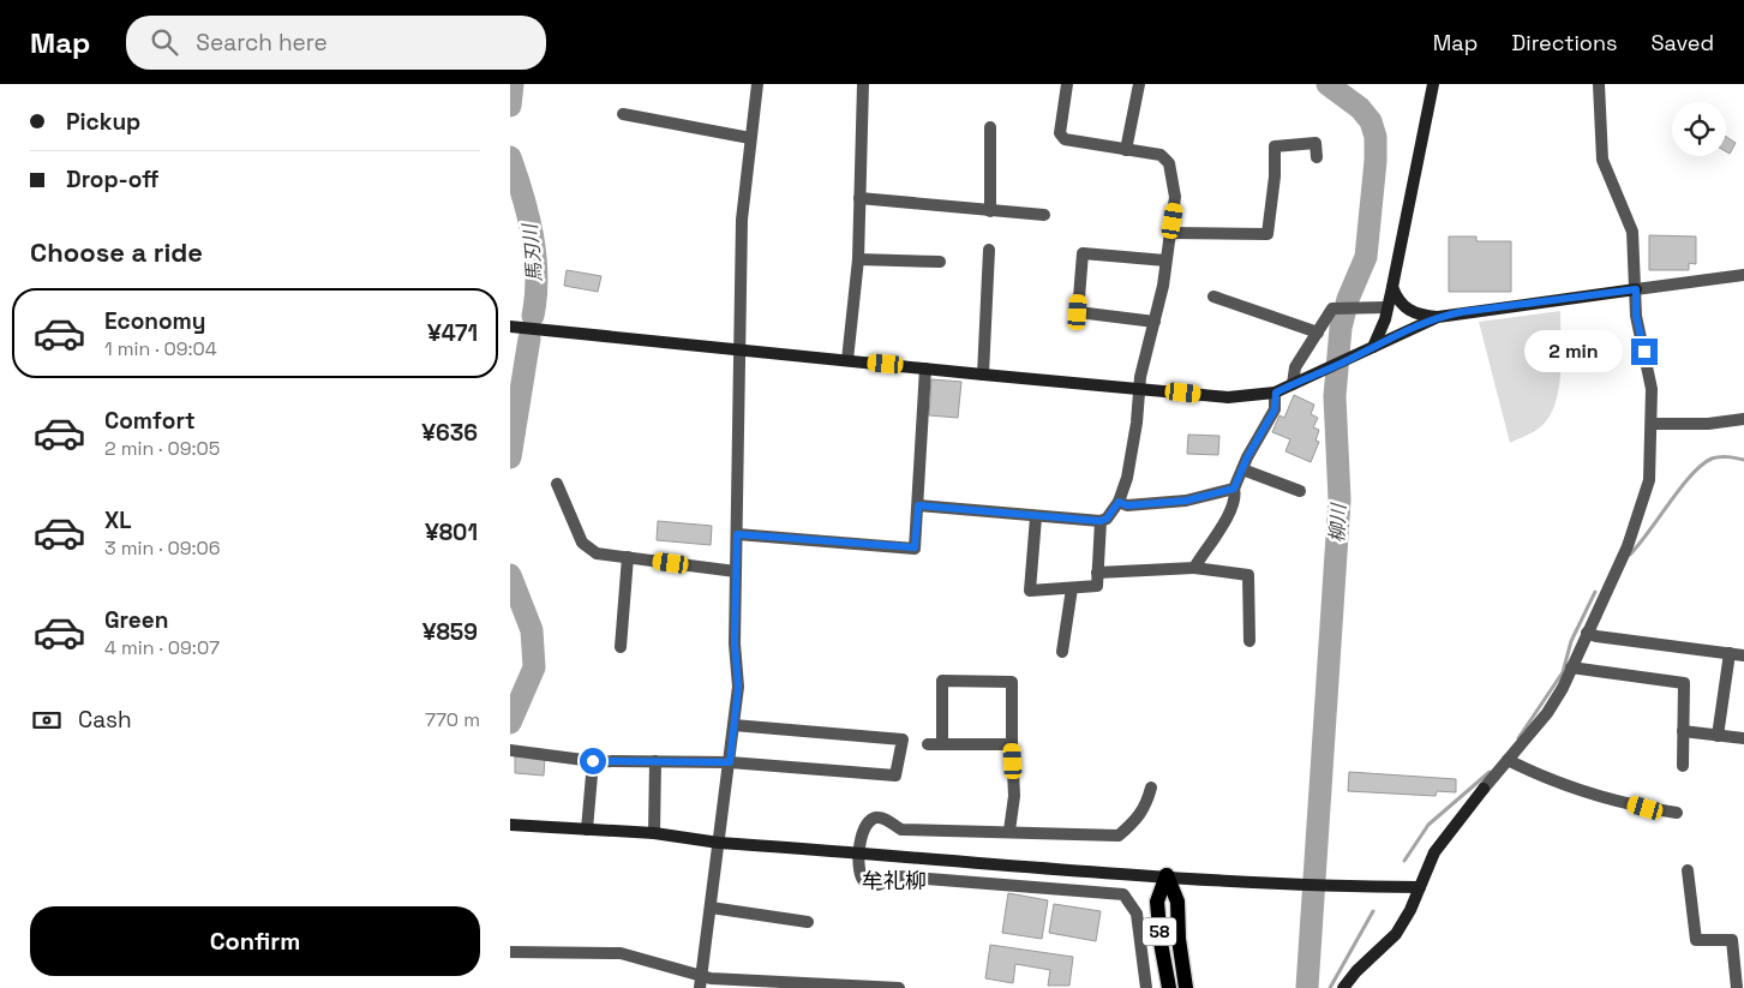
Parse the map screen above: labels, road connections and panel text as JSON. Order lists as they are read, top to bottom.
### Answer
{
  "streets": {
    "main road": ["58"]
  },
  "districts": ["牟礼柳"],
  "water": ["馬刃川", "柳川"],
  "page": {
    "header": "Map",
    "search": "Search here",
    "nav": ["Map", "Directions", "Saved"],
    "banner": ["Pickup", "Drop-off"],
    "heading": "Choose a ride",
    "list": [
      {
        "name": "Economy",
        "note": "1 min · 09:04",
        "value": "¥471"
      },
      {
        "name": "Comfort",
        "note": "2 min · 09:05",
        "value": "¥636"
      },
      {
        "name": "XL",
        "note": "3 min · 09:06",
        "value": "¥801"
      },
      {
        "name": "Green",
        "note": "4 min · 09:07",
        "value": "¥859"
      }
    ],
    "bubble": "2 min",
    "pay": ["Cash", "770 m"],
    "buttons": "Confirm"
  }
}
